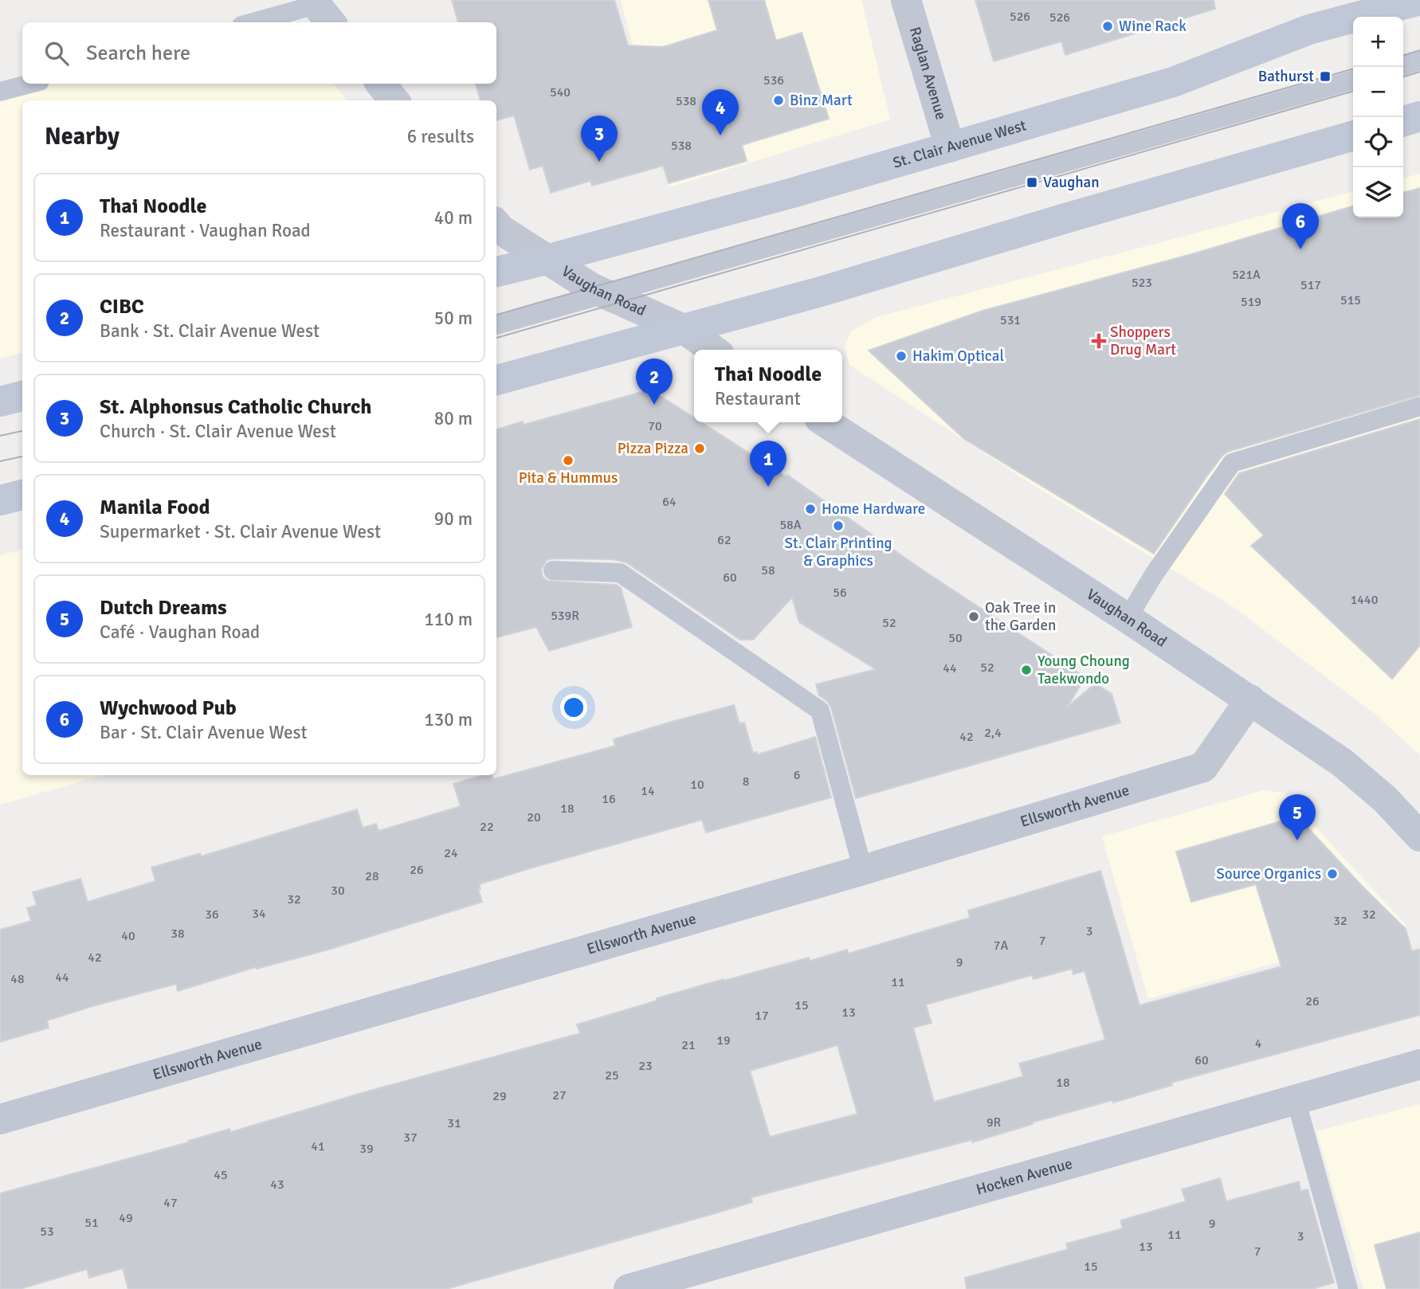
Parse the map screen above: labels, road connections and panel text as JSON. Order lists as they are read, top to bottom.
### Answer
{
  "streets": {
    "main road": ["St. Clair Avenue West"],
    "street": [
      "Raglan Avenue",
      "Vaughan Road",
      "Ellsworth Avenue",
      "Hocken Avenue"
    ]
  },
  "crossings": [
    ["Raglan Avenue", "St. Clair Avenue West"],
    ["St. Clair Avenue West", "Vaughan Road"],
    ["Vaughan Road", "Ellsworth Avenue"]
  ],
  "places": {
    "other": [
      "Wine Rack",
      "Binz Mart",
      "Hakim Optical",
      "Pizza Pizza",
      "Pita & Hummus",
      "Home Hardware",
      "St. Clair Printing & Graphics",
      "Oak Tree in the Garden",
      "Young Choung Taekwondo",
      "Source Organics"
    ],
    "transit": ["Bathurst", "Vaughan"],
    "health": ["Shoppers Drug Mart"]
  },
  "house_numbers": [
    "526",
    "526",
    "536",
    "540",
    "538",
    "538",
    "521A",
    "523",
    "517",
    "515",
    "519",
    "531",
    "70",
    "64",
    "58A",
    "62",
    "58",
    "60",
    "56",
    "1440",
    "539R",
    "52",
    "50",
    "52",
    "44",
    "2,4",
    "42",
    "6",
    "8",
    "10",
    "14",
    "16",
    "18",
    "20",
    "22",
    "24",
    "26",
    "28",
    "30",
    "32",
    "34",
    "36",
    "32",
    "32",
    "3",
    "38",
    "40",
    "7",
    "7A",
    "42",
    "9",
    "44",
    "48",
    "11",
    "26",
    "15",
    "13",
    "17",
    "19",
    "4",
    "21",
    "60",
    "23",
    "25",
    "18",
    "27",
    "29",
    "9R",
    "31",
    "37",
    "41",
    "39",
    "45",
    "43",
    "47",
    "49",
    "51",
    "9",
    "53",
    "11",
    "3",
    "13",
    "7",
    "15"
  ],
  "page": {
    "map_buttons": ["+", "−"],
    "search": "Search here",
    "pins": [
      "4",
      "3",
      "6",
      "2",
      "1",
      "5"
    ],
    "heading": ["Nearby", "6 results"],
    "list": [
      {
        "mark": "1",
        "name": "Thai Noodle",
        "note": "Restaurant · Vaughan Road",
        "value": "40 m"
      },
      {
        "mark": "2",
        "name": "CIBC",
        "note": "Bank · St. Clair Avenue West",
        "value": "50 m"
      },
      {
        "mark": "3",
        "name": "St. Alphonsus Catholic Church",
        "note": "Church · St. Clair Avenue West",
        "value": "80 m"
      },
      {
        "mark": "4",
        "name": "Manila Food",
        "note": "Supermarket · St. Clair Avenue West",
        "value": "90 m"
      },
      {
        "mark": "5",
        "name": "Dutch Dreams",
        "note": "Café · Vaughan Road",
        "value": "110 m"
      },
      {
        "mark": "6",
        "name": "Wychwood Pub",
        "note": "Bar · St. Clair Avenue West",
        "value": "130 m"
      }
    ],
    "popup": ["Thai Noodle", "Restaurant"]
  }
}
